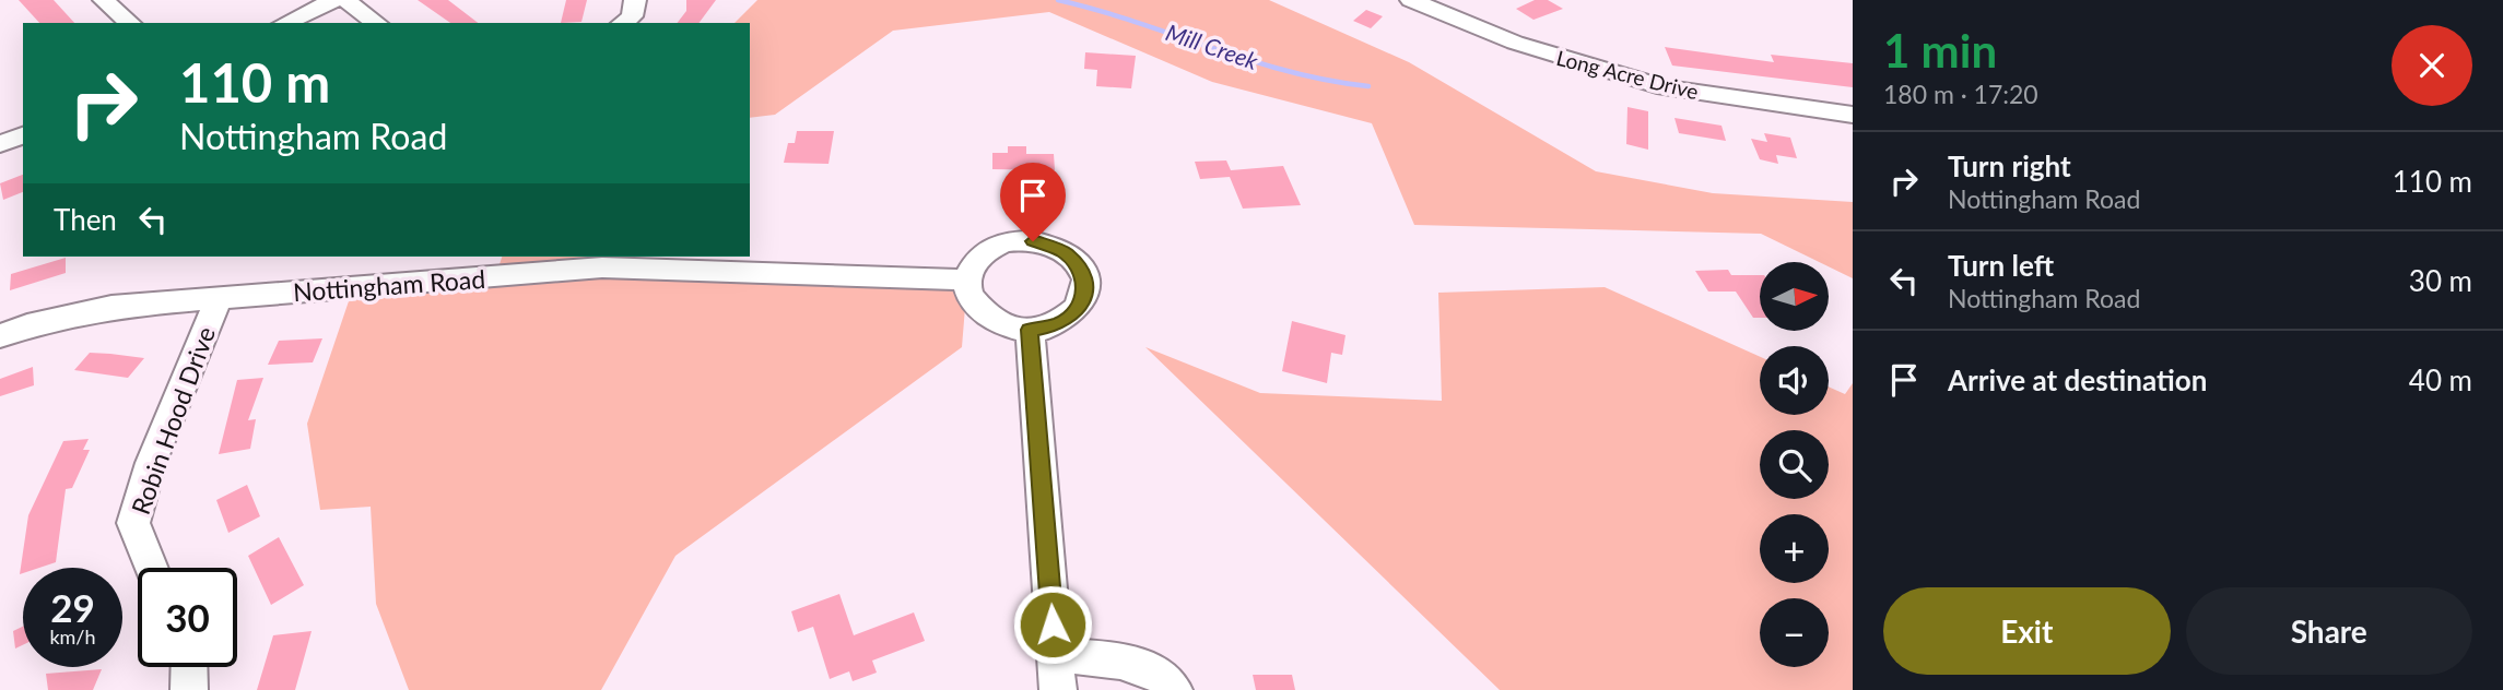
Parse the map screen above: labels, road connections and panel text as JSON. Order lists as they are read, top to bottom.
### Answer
{
  "streets": {
    "street": ["Long Acre Drive", "Nottingham Road", "Robin Hood Drive"]
  },
  "crossings": [
    ["Nottingham Road", "Robin Hood Drive"]
  ],
  "water": ["Mill Creek"],
  "north": "right",
  "page": {
    "heading": ["1 min", "180 m · 17:20"],
    "turn": ["110 m", "Nottingham Road"],
    "list": [
      {
        "name": "Turn right",
        "note": "Nottingham Road",
        "value": "110 m"
      },
      {
        "name": "Turn left",
        "note": "Nottingham Road",
        "value": "30 m"
      },
      {
        "name": "Arrive at destination",
        "value": "40 m"
      }
    ],
    "then": "Then",
    "map_buttons": ["+", "−"],
    "speed": "29 km/h",
    "limit": "30",
    "buttons": ["Exit", "Share"]
  }
}
